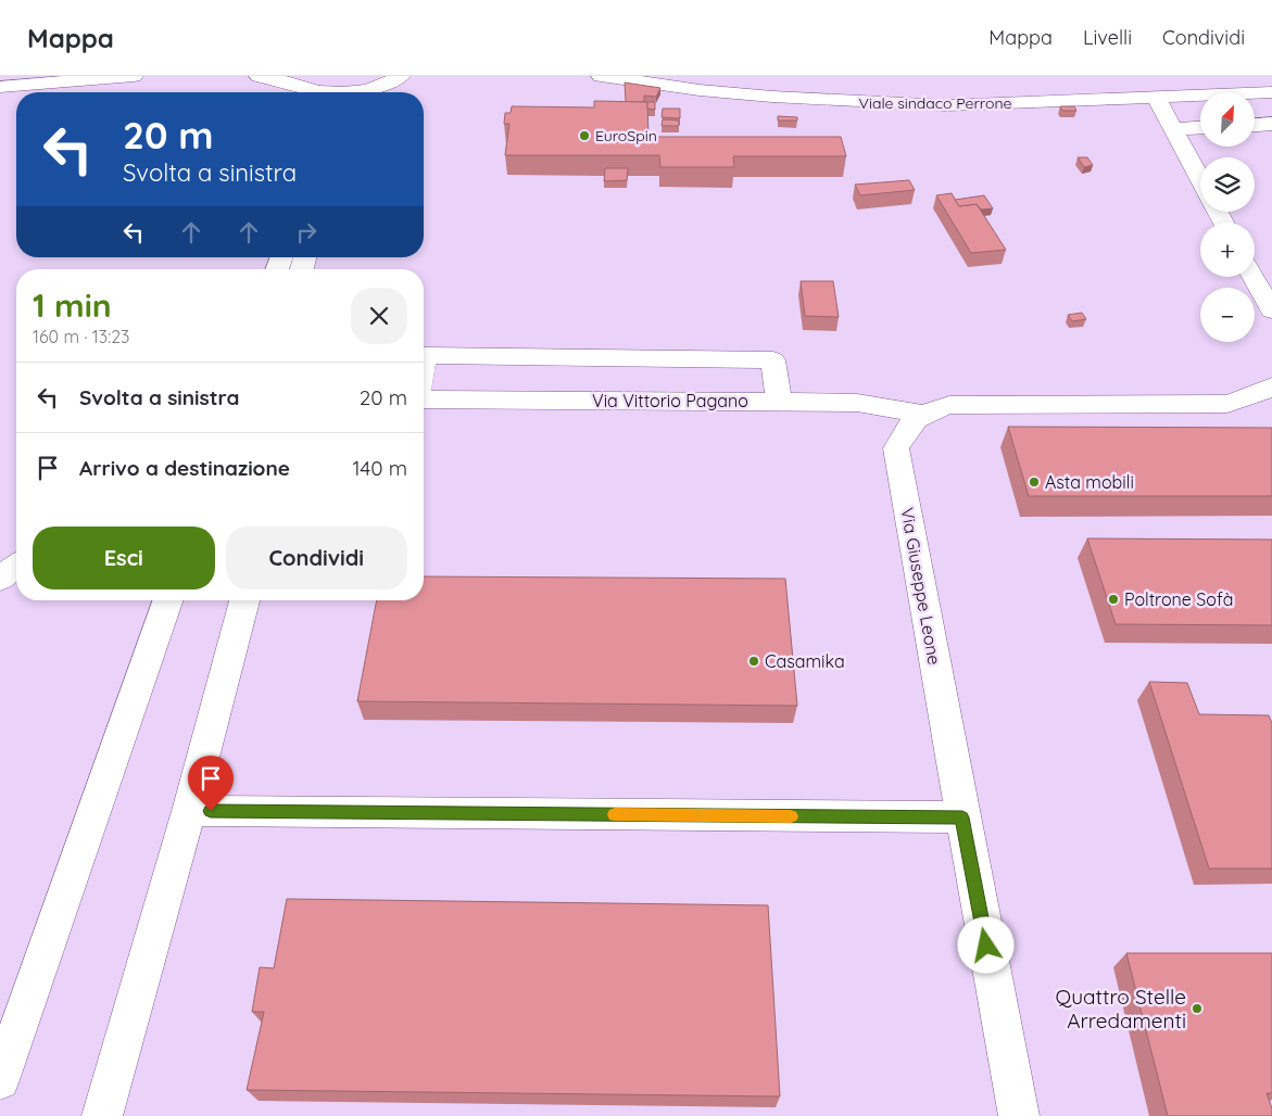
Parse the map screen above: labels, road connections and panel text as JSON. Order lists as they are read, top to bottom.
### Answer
{
  "streets": {
    "street": ["Viale sindaco Perrone", "Via Vittorio Pagano", "Via Giuseppe Leone"]
  },
  "crossings": [
    ["Via Vittorio Pagano", "Via Giuseppe Leone"]
  ],
  "places": [
    "EuroSpin",
    "Asta mobili",
    "Poltrone Sofà",
    "Casamika",
    "Quattro Stelle Arredamenti"
  ],
  "north": "top right",
  "page": {
    "header": "Mappa",
    "nav": ["Mappa", "Livelli", "Condividi"],
    "map_buttons": ["+", "−"],
    "turn": ["20 m", "Svolta a sinistra"],
    "heading": ["1 min", "160 m · 13:23"],
    "list": [
      {
        "name": "Svolta a sinistra",
        "value": "20 m"
      },
      {
        "name": "Arrivo a destinazione",
        "value": "140 m"
      }
    ],
    "buttons": ["Esci", "Condividi"]
  }
}
